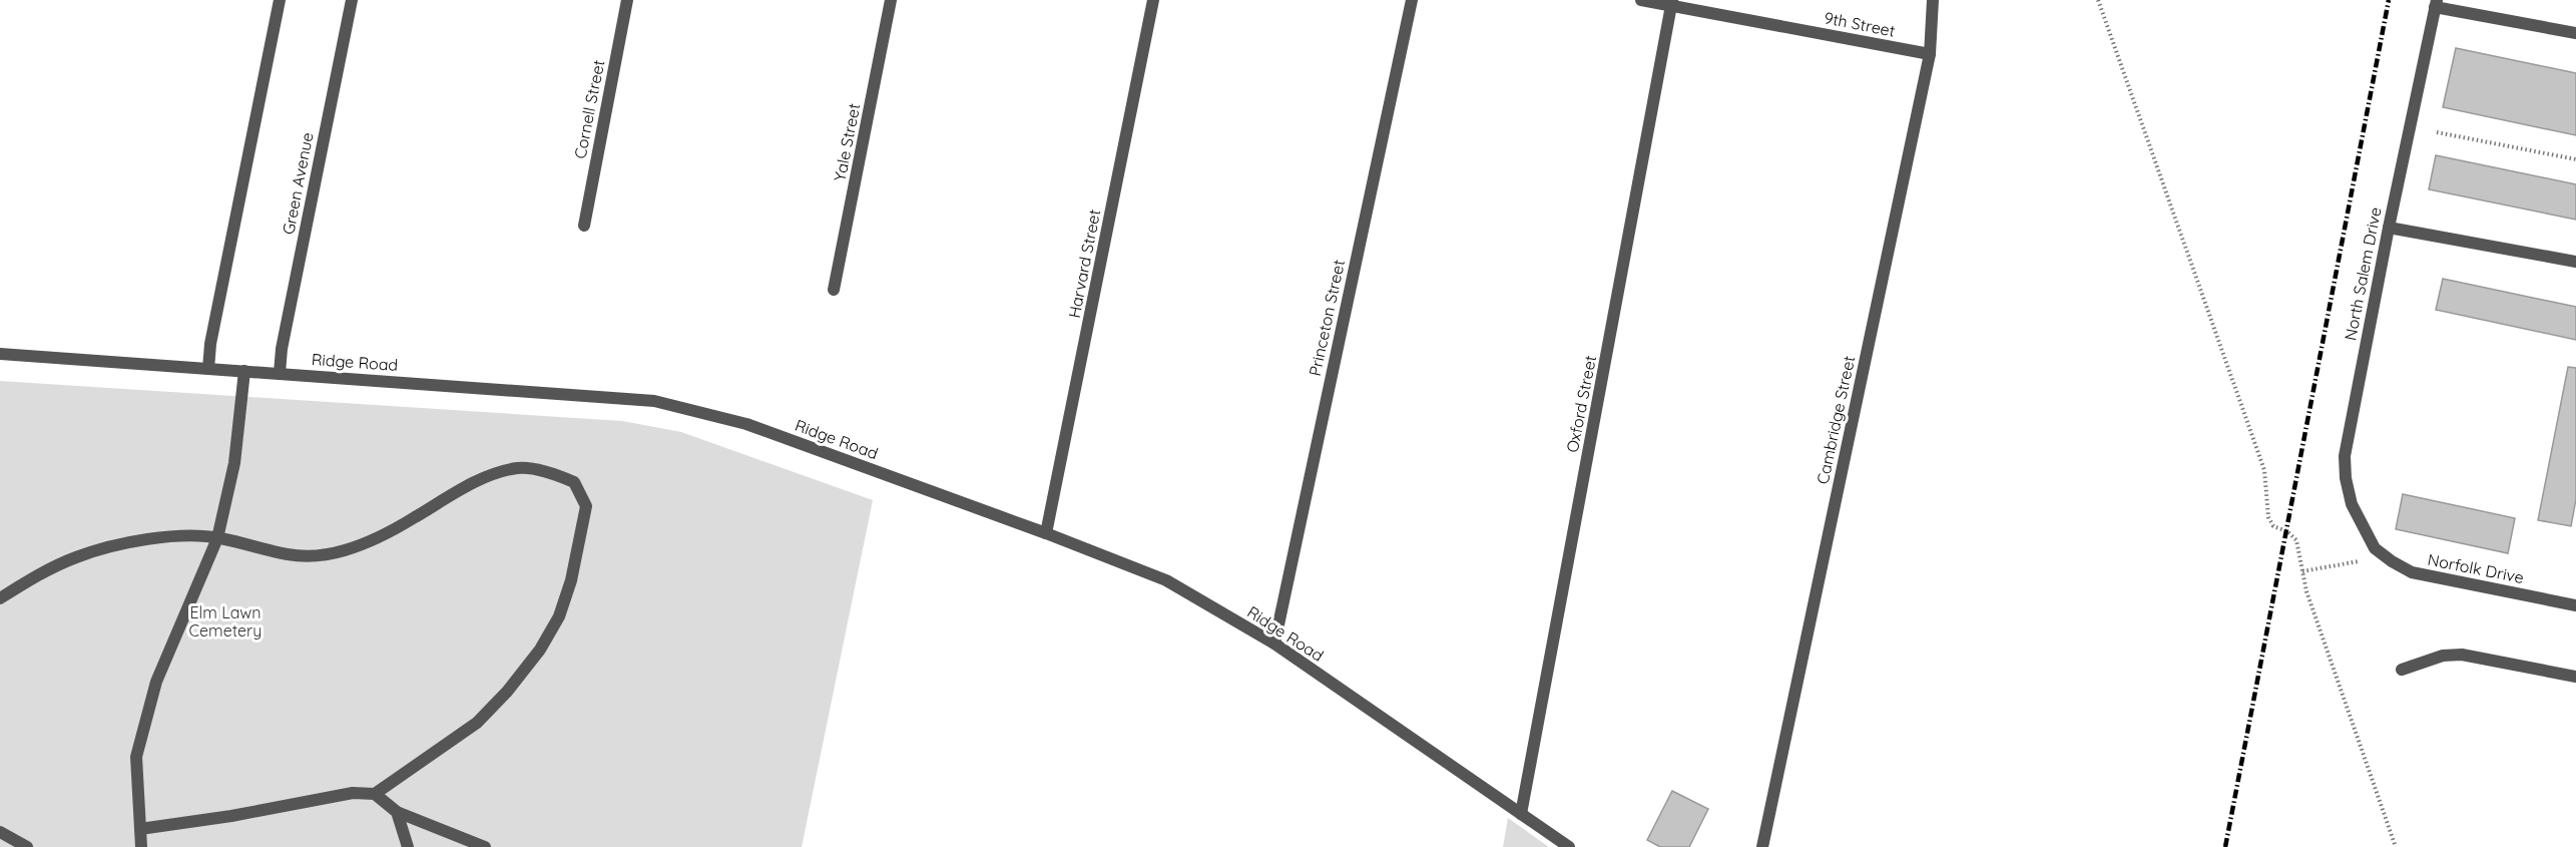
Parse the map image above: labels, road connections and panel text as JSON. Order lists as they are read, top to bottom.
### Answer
{
  "streets": {
    "street": [
      "9th Street",
      "Cornell Street",
      "Yale Street",
      "Green Avenue",
      "Harvard Street",
      "North Salem Drive",
      "Princeton Street",
      "Ridge Road",
      "Oxford Street",
      "Cambridge Street",
      "Norfolk Drive"
    ]
  },
  "crossings": [
    ["9th Street", "Oxford Street"],
    ["9th Street", "Cambridge Street"],
    ["Green Avenue", "Ridge Road"],
    ["Harvard Street", "Ridge Road"],
    ["North Salem Drive", "Norfolk Drive"],
    ["Princeton Street", "Ridge Road"],
    ["Ridge Road", "Oxford Street"]
  ],
  "parks": ["Elm Lawn Cemetery"]
}
